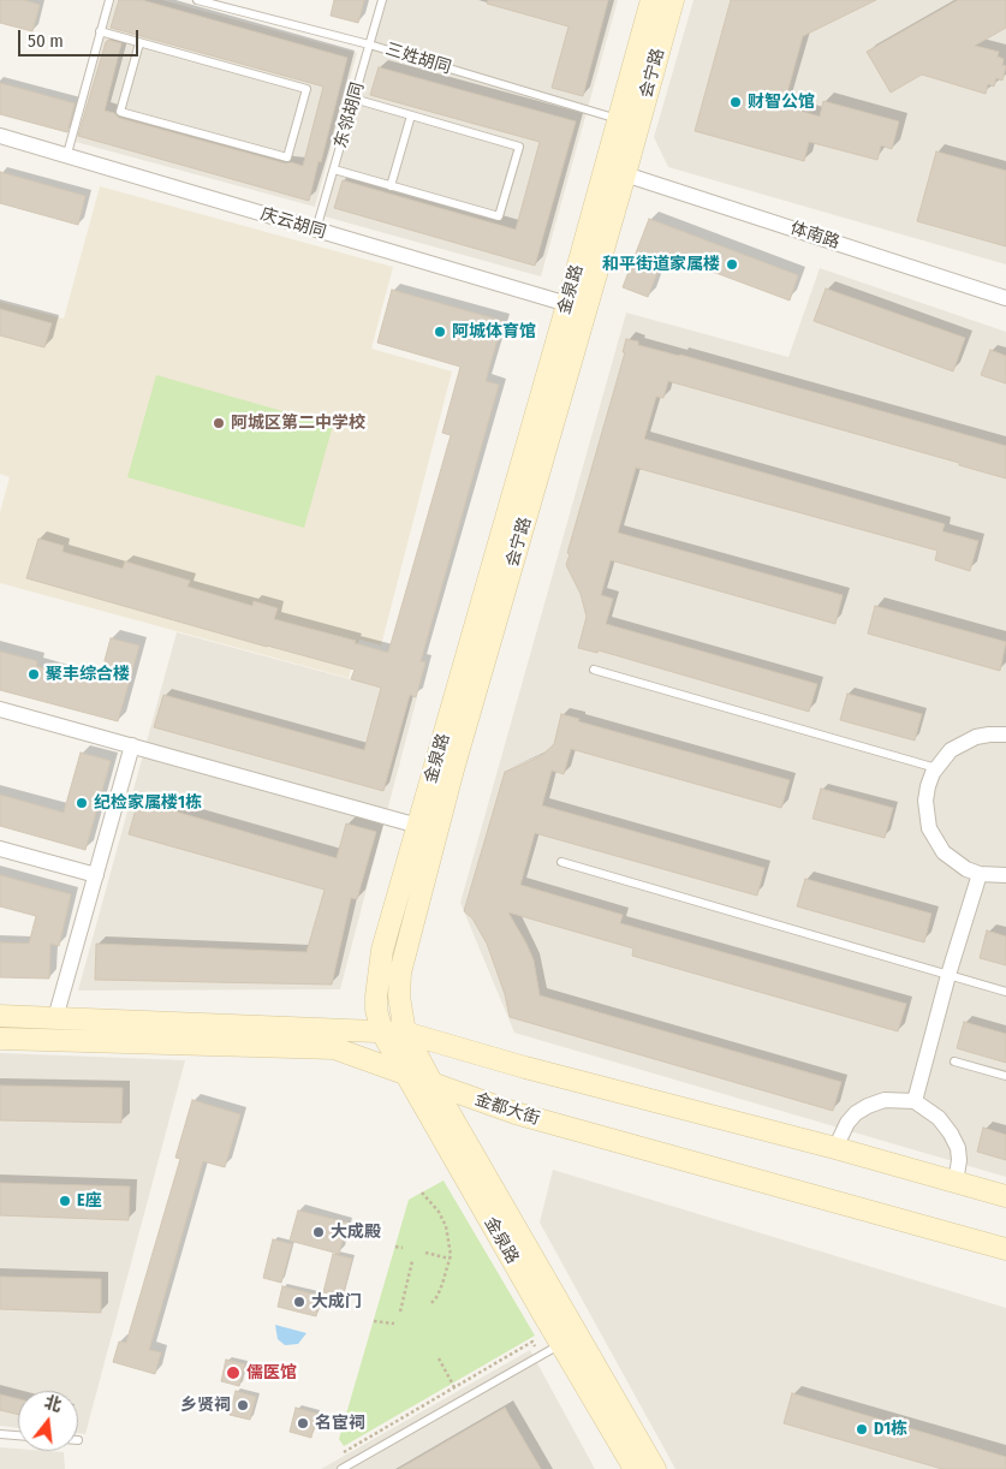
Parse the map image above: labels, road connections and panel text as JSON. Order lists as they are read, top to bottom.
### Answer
{
  "streets": {
    "main road": ["会宁路", "金泉路", "金都大街"],
    "street": ["庆云胡同", "体南路"],
    "lane": ["三姓胡同", "东邻胡同"]
  },
  "crossings": [
    ["三姓胡同", "会宁路"],
    ["三姓胡同", "东邻胡同"],
    ["三姓胡同", "金泉路"],
    ["会宁路", "庆云胡同"],
    ["会宁路", "体南路"],
    ["会宁路", "金泉路"],
    ["会宁路", "金都大街"],
    ["东邻胡同", "庆云胡同"],
    ["庆云胡同", "金泉路"],
    ["金泉路", "金都大街"]
  ],
  "places": [
    "财智公馆",
    "和平街道家属楼",
    "阿城体育馆",
    "阿城区第二中学校",
    "聚丰综合楼",
    "纪检家属楼1栋",
    "E座",
    "大成殿",
    "大成门",
    "儒医馆",
    "乡贤祠",
    "名宦祠",
    "D1栋"
  ],
  "scale_bar": "50 m",
  "north": "top"
}
